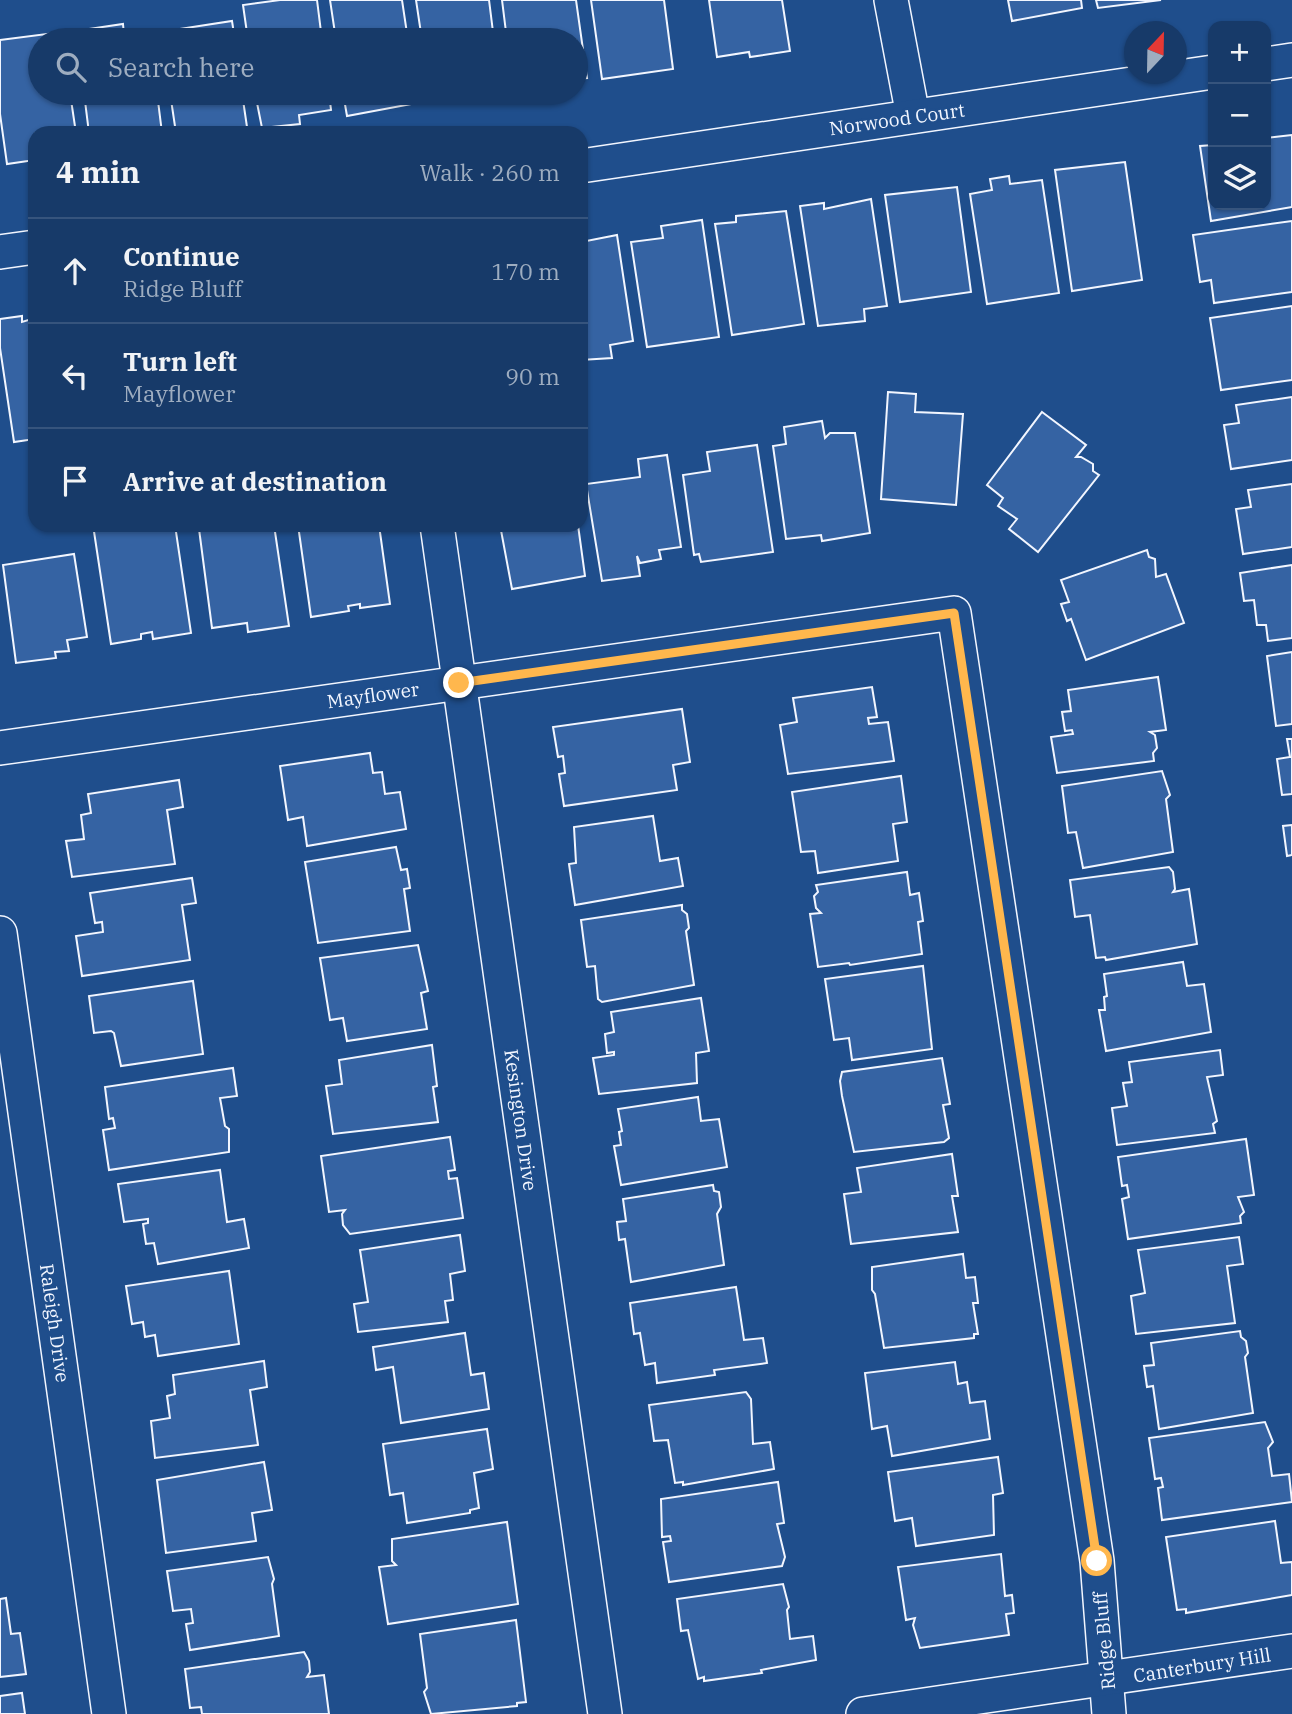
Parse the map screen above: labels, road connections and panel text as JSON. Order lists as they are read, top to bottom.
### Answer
{
  "streets": {
    "street": [
      "Norwood Court",
      "Mayflower",
      "Kesington Drive",
      "Raleigh Drive",
      "Ridge Bluff",
      "Canterbury Hill"
    ]
  },
  "crossings": [
    ["Mayflower", "Kesington Drive"],
    ["Mayflower", "Ridge Bluff"],
    ["Ridge Bluff", "Canterbury Hill"]
  ],
  "north": "top",
  "page": {
    "map_buttons": ["+", "−"],
    "search": "Search here",
    "heading": ["4 min", "Walk · 260 m"],
    "list": [
      ["Continue", "Ridge Bluff", "170 m"],
      ["Turn left", "Mayflower", "90 m"],
      "Arrive at destination"
    ]
  }
}
